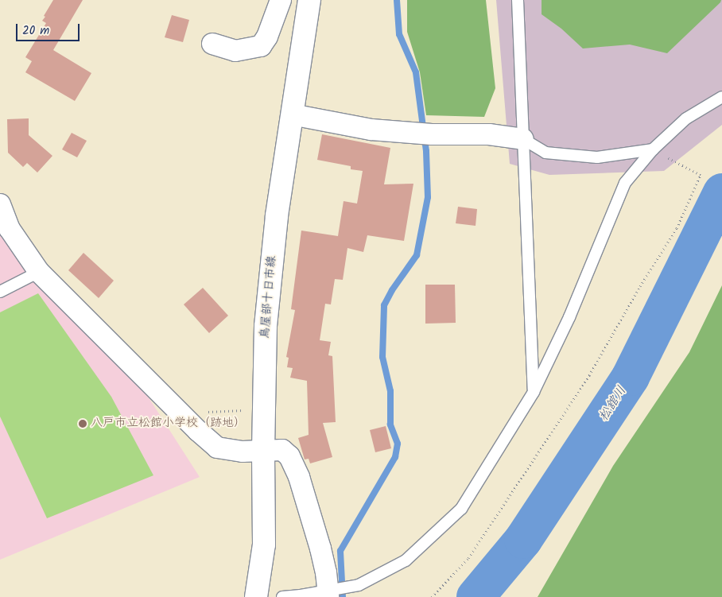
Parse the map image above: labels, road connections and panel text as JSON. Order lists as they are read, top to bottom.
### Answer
{
  "streets": {
    "main road": ["鳥屋部十日市線"]
  },
  "water": ["松舘川"],
  "places": ["八戸市立松館小学校（跡地）"],
  "scale_bar": "20 m"
}
